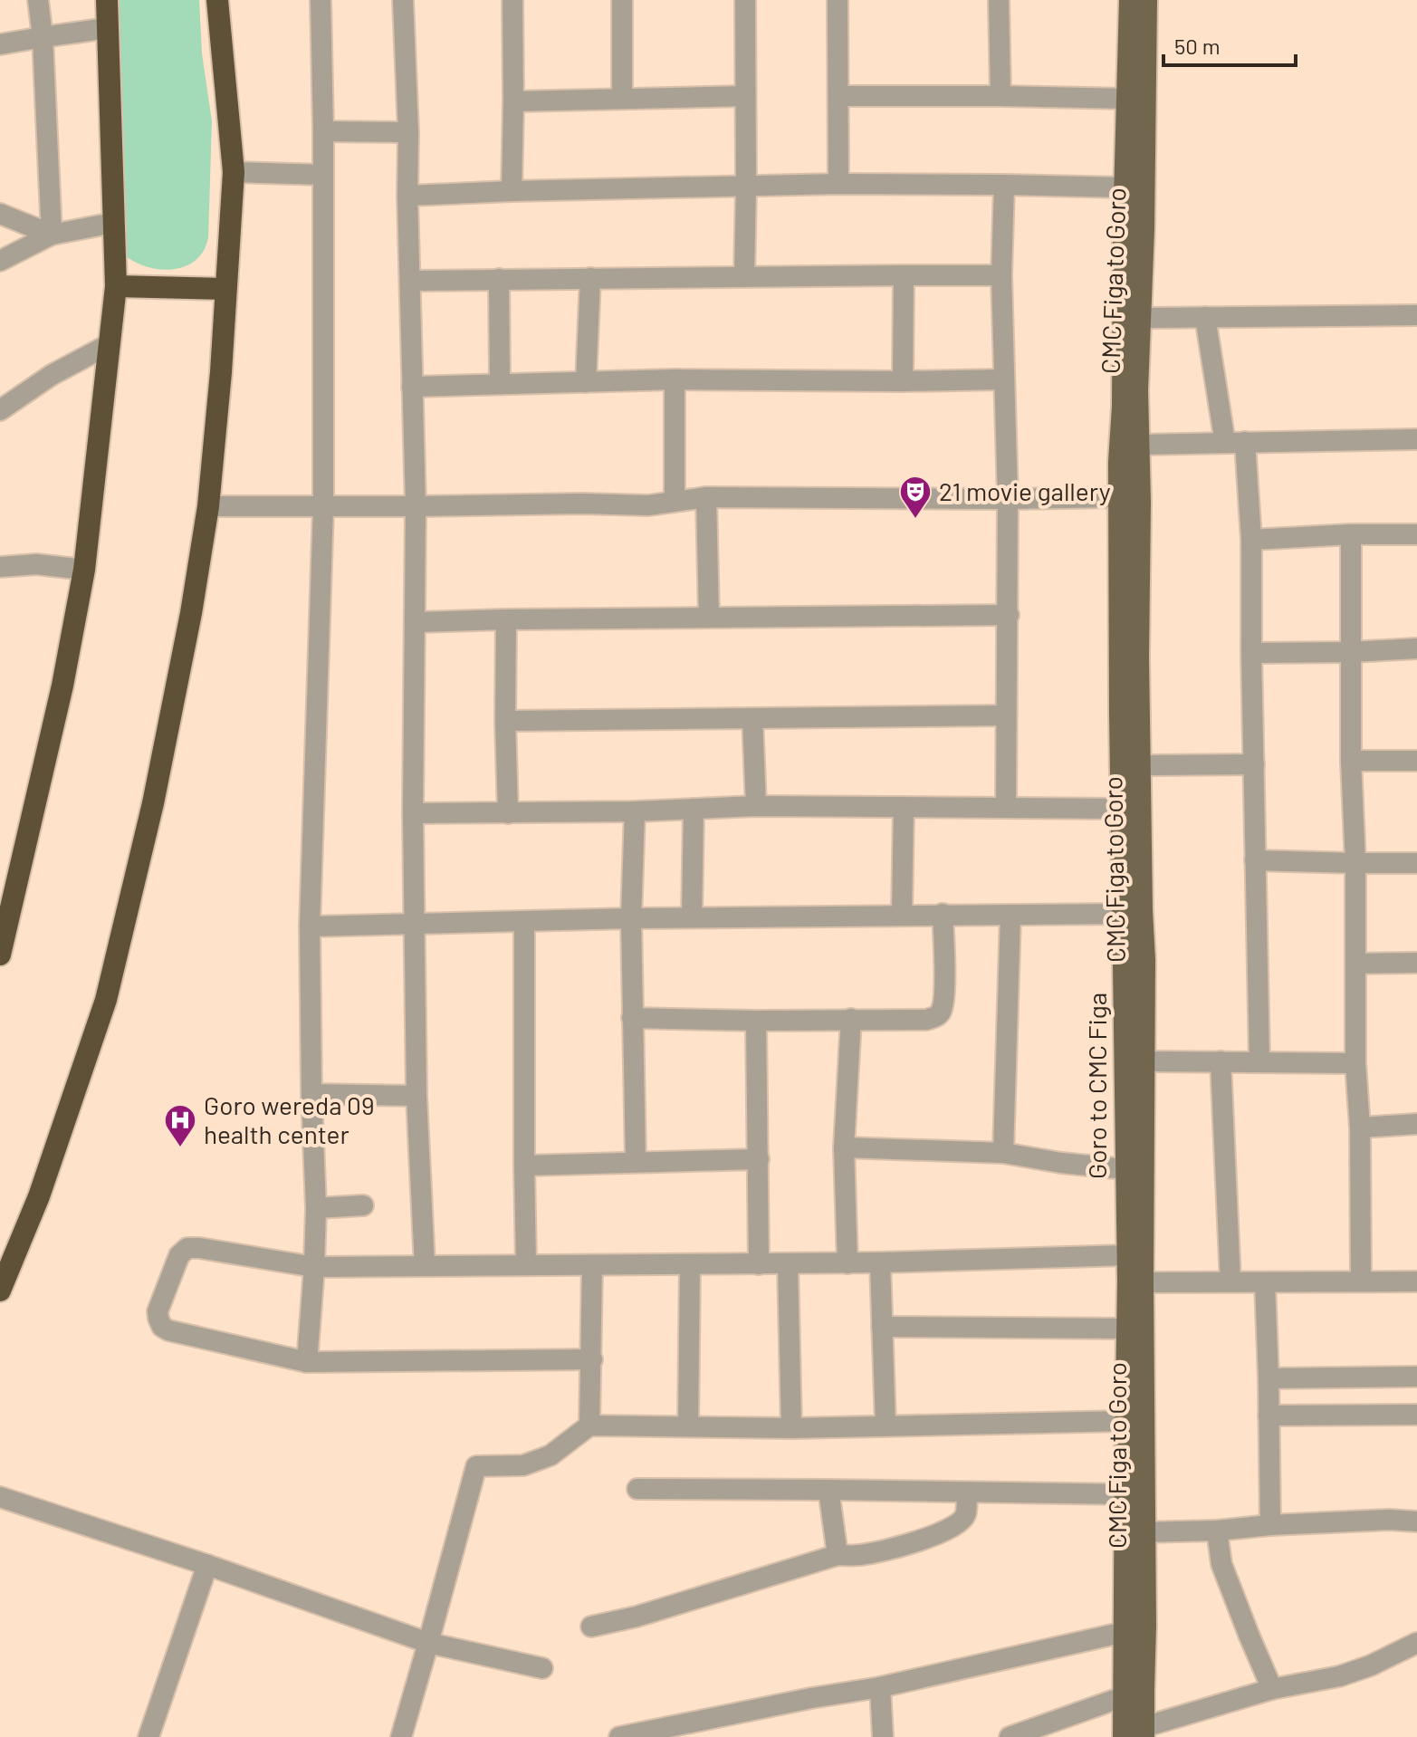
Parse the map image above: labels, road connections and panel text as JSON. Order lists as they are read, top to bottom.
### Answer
{
  "streets": {
    "main road": ["CMC Figa to Goro", "Goro to CMC Figa"]
  },
  "crossings": [
    ["CMC Figa to Goro", "Goro to CMC Figa"]
  ],
  "places": {
    "theatre": ["21 movie gallery"],
    "hospital": ["Goro wereda 09 health center"]
  },
  "scale_bar": "50 m"
}
